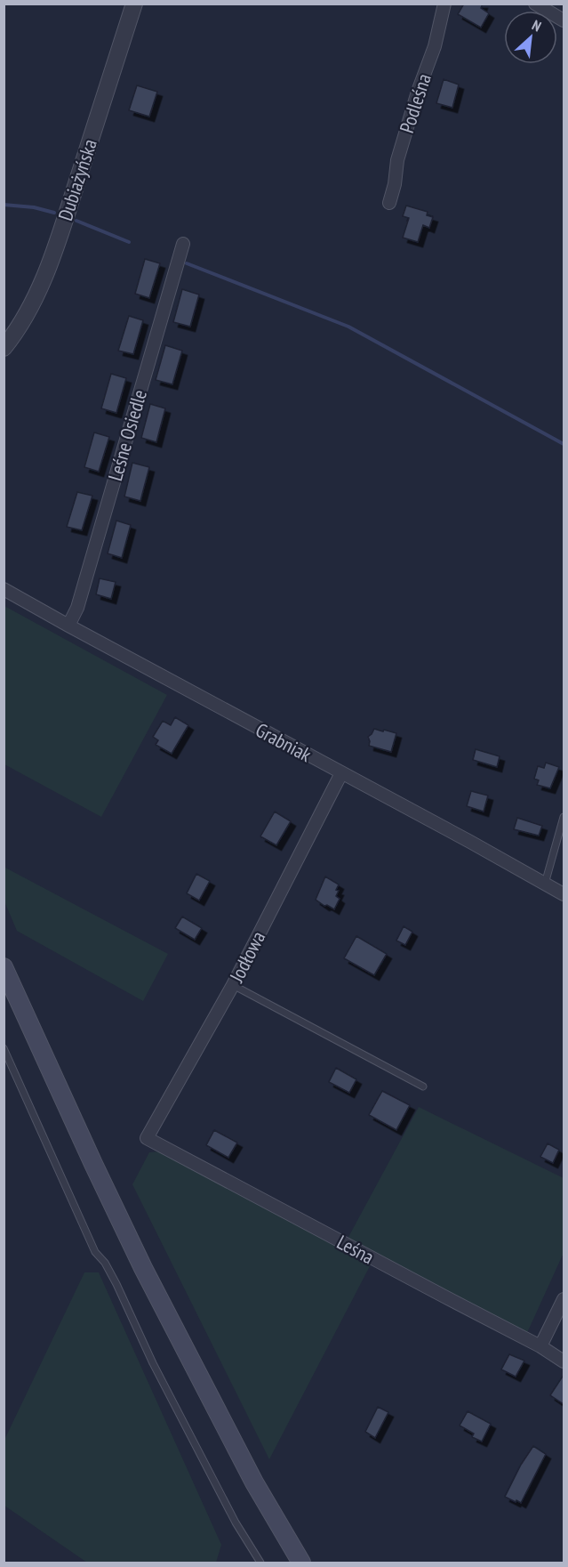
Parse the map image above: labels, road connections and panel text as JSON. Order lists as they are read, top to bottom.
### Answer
{
  "streets": {
    "street": [
      "Podleśna",
      "Dubiażyńska",
      "Leśne Osiedle",
      "Grabniak",
      "Jodłowa",
      "Leśna"
    ]
  },
  "crossings": [
    ["Leśne Osiedle", "Grabniak"],
    ["Grabniak", "Jodłowa"],
    ["Jodłowa", "Leśna"]
  ],
  "north": "top right"
}
